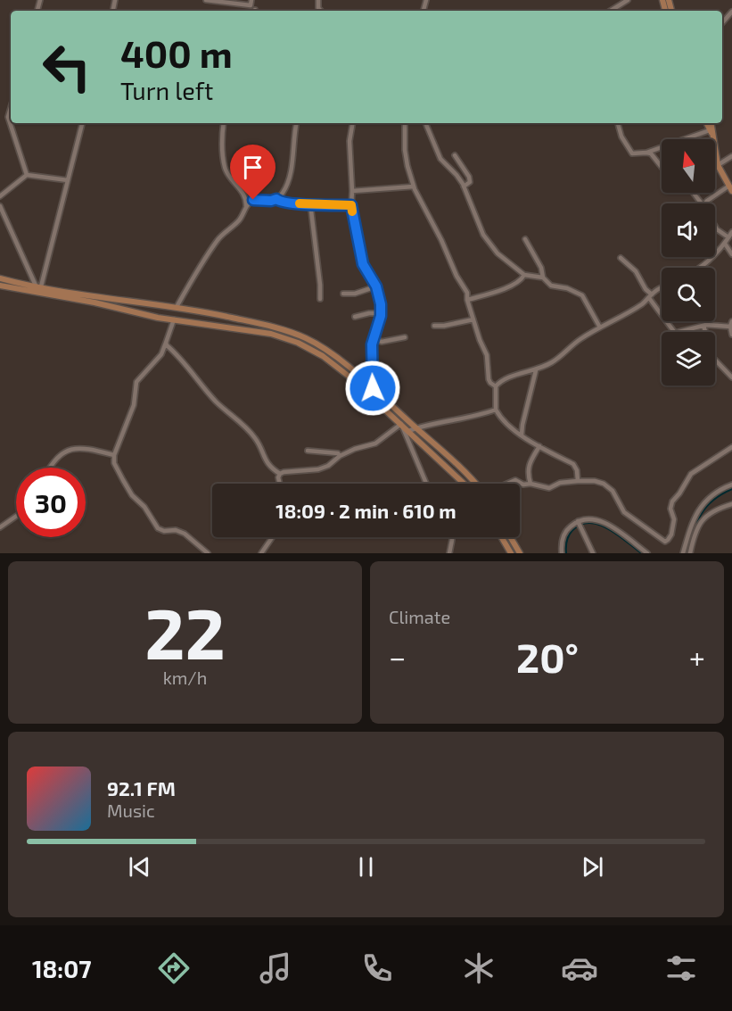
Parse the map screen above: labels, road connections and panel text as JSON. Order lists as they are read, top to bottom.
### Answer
{
  "north": "top",
  "page": {
    "turn": ["400 m", "Turn left"],
    "limit": "30",
    "trip": "18:09 · 2 min · 610 m",
    "tile": [
      ["22", "km/h"],
      "Climate"
    ],
    "heat": ["−", "20°", "+"],
    "song": ["92.1 FM", "Music"],
    "tabs": "18:07"
  }
}
